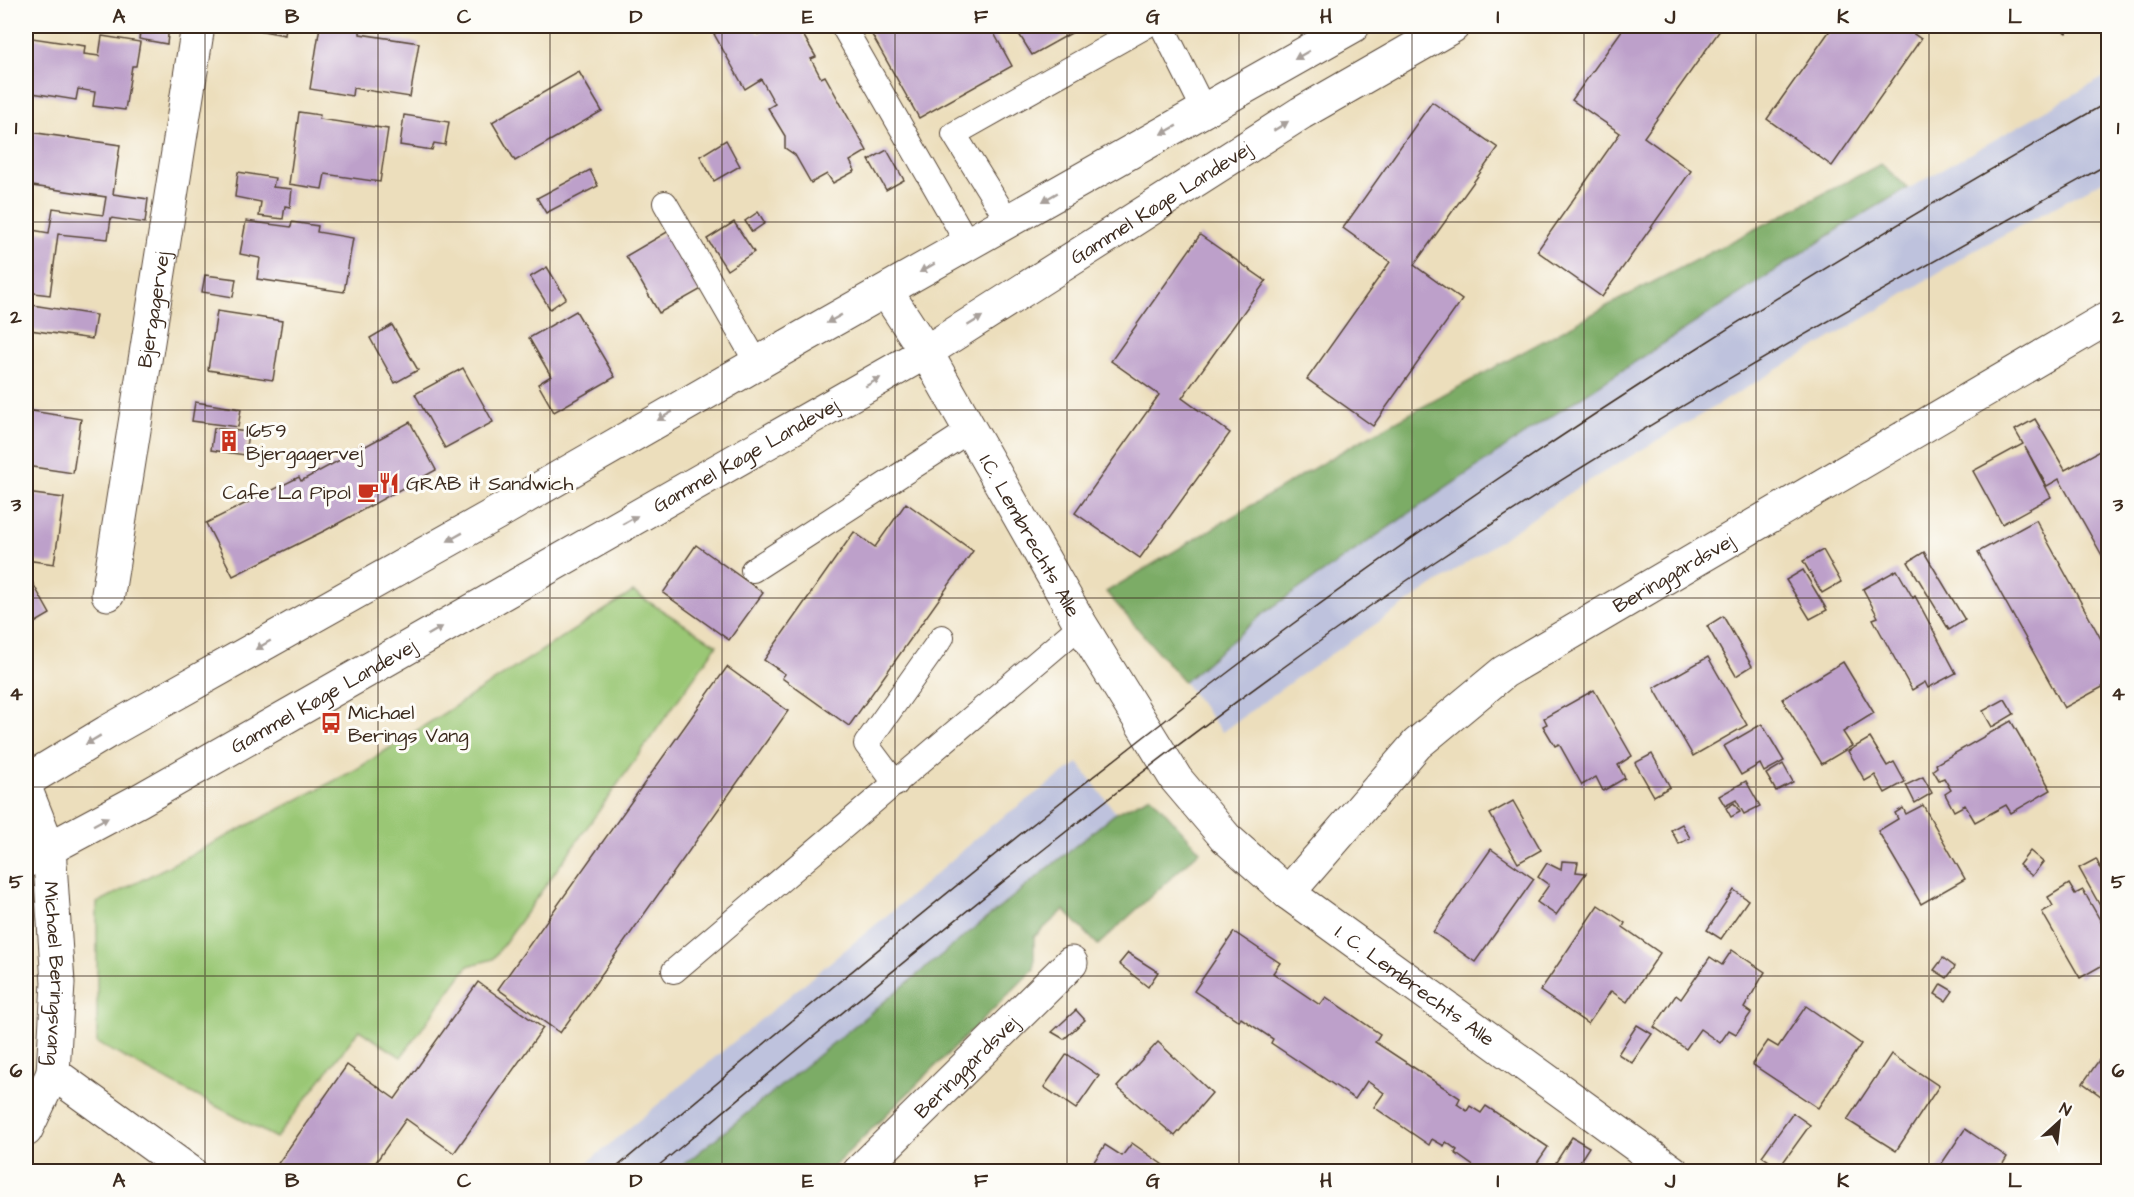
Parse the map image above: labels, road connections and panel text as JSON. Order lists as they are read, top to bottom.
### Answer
{
  "streets": {
    "street": [
      "Gammel Køge Landevej",
      "Bjergagervej",
      "I.C. Lembrechts Alle",
      "Beringgårdsvej",
      "Michael Beringsvang",
      "I. C. Lembrechts Alle"
    ]
  },
  "crossings": [
    ["Gammel Køge Landevej", "I.C. Lembrechts Alle"],
    ["Gammel Køge Landevej", "Michael Beringsvang"],
    ["I.C. Lembrechts Alle", "I. C. Lembrechts Alle"],
    ["Beringgårdsvej", "I. C. Lembrechts Alle"]
  ],
  "places": {
    "building": ["1659 Bjergagervej"],
    "restaurant": ["GRAB it Sandwich"],
    "cafe": ["Cafe La Pipol"],
    "bus stop": ["Michael Berings Vang"]
  },
  "north": "top right",
  "grid": {
    "columns": [
      "A",
      "B",
      "C",
      "D",
      "E",
      "F",
      "G",
      "H",
      "I",
      "J",
      "K",
      "L"
    ],
    "rows": [
      "1",
      "2",
      "3",
      "4",
      "5",
      "6"
    ]
  }
}
